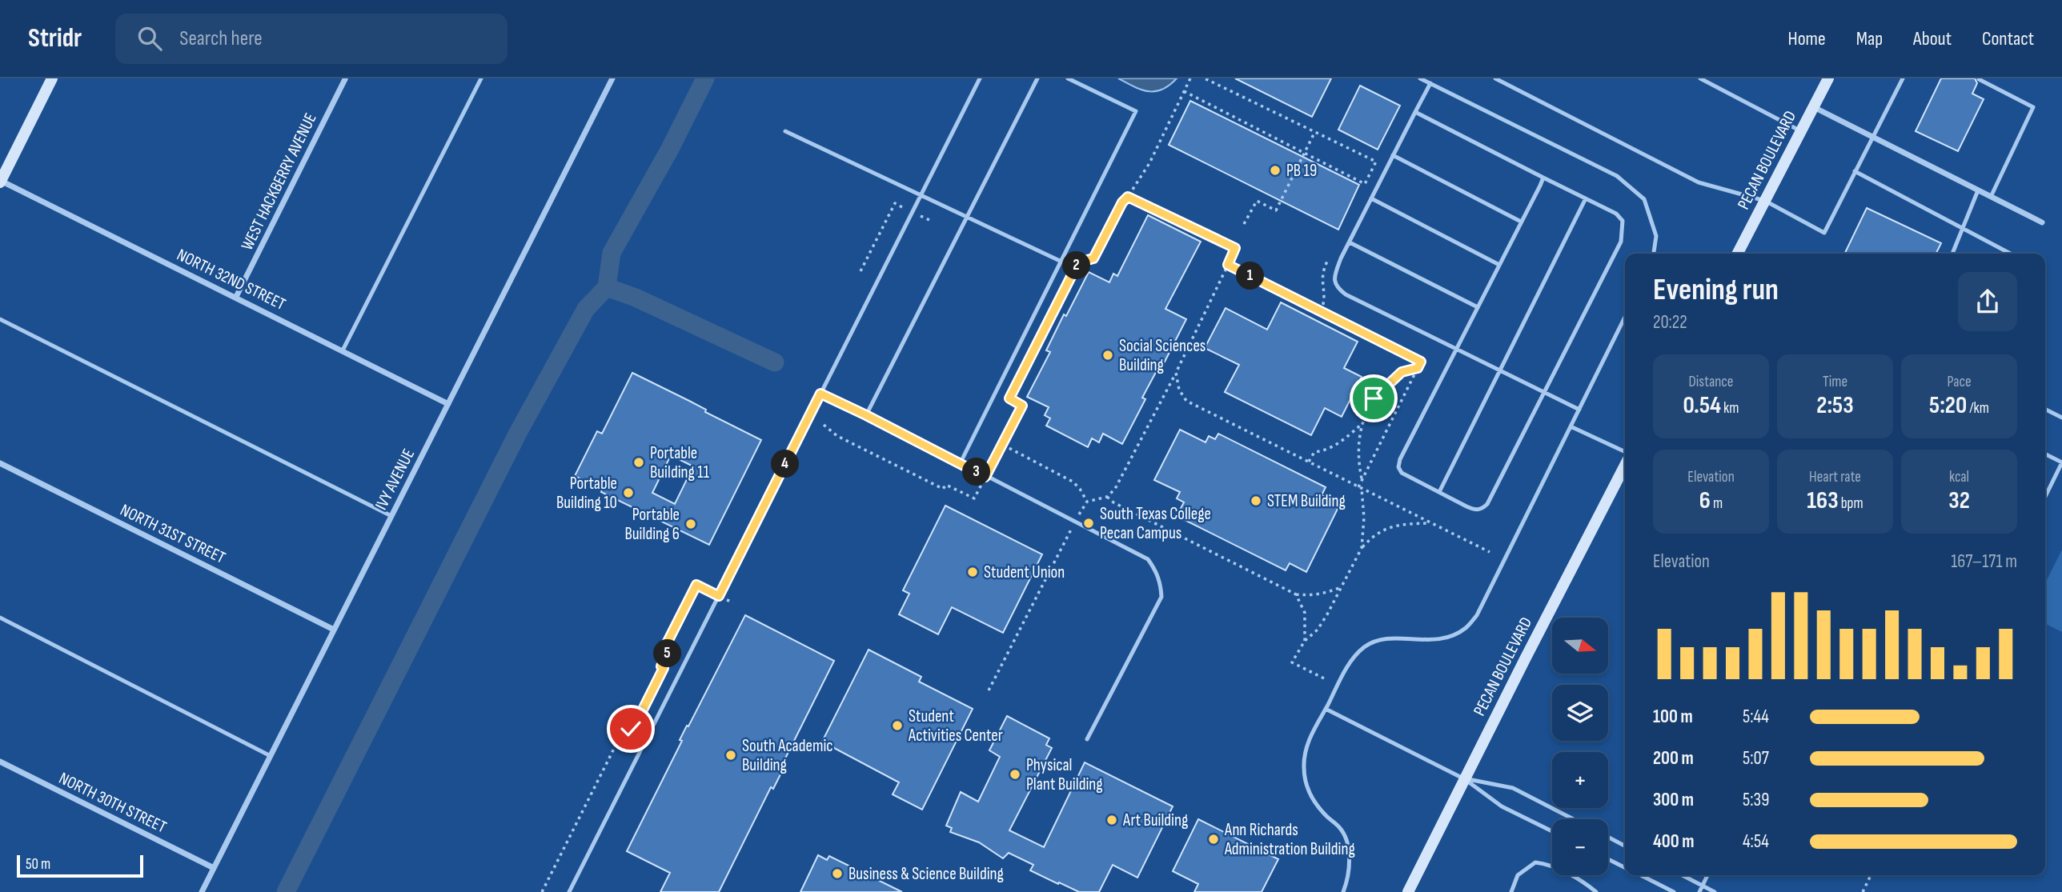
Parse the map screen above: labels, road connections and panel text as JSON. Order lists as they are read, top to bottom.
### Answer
{
  "streets": {
    "main road": ["PECAN BOULEVARD"],
    "street": [
      "WEST HACKBERRY AVENUE",
      "NORTH 32ND STREET",
      "IVY AVENUE",
      "NORTH 31ST STREET",
      "NORTH 30TH STREET"
    ]
  },
  "crossings": [
    ["WEST HACKBERRY AVENUE", "NORTH 32ND STREET"],
    ["NORTH 32ND STREET", "IVY AVENUE"],
    ["IVY AVENUE", "NORTH 31ST STREET"],
    ["IVY AVENUE", "NORTH 30TH STREET"]
  ],
  "places": [
    "PB 19",
    "Social Sciences Building",
    "Portable Building 11",
    "Portable Building 10",
    "STEM Building",
    "South Texas College Pecan Campus",
    "Portable Building 6",
    "Student Union",
    "Student Activities Center",
    "South Academic Building",
    "Physical Plant Building",
    "Art Building",
    "Ann Richards Administration Building",
    "Business & Science Building"
  ],
  "scale_bar": "50 m",
  "north": "right",
  "page": {
    "header": "Stridr",
    "search": "Search here",
    "nav": [
      "Home",
      "Map",
      "About",
      "Contact"
    ],
    "pins": [
      "2",
      "1",
      "4",
      "3",
      "5"
    ],
    "heading": ["Evening run", "20:22"],
    "stats": [
      ["Distance", "0.54 km"],
      ["Time", "2:53"],
      ["Pace", "5:20 /km"],
      ["Elevation", "6 m"],
      ["Heart rate", "163 bpm"],
      ["kcal", "32"]
    ],
    "chart": ["Elevation", "167–171 m"],
    "map_buttons": ["+", "−"],
    "list": [
      {
        "name": "100 m",
        "note": "5:44"
      },
      {
        "name": "200 m",
        "note": "5:07"
      },
      {
        "name": "300 m",
        "note": "5:39"
      },
      {
        "name": "400 m",
        "note": "4:54"
      }
    ],
    "scale": "50 m"
  }
}
